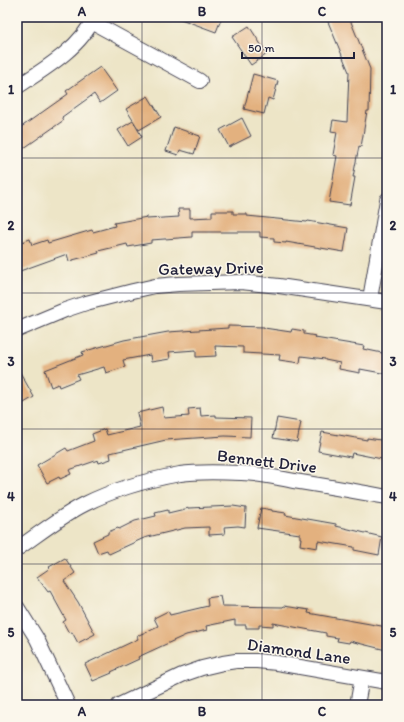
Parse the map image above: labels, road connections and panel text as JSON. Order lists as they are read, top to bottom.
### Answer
{
  "streets": {
    "street": ["Gateway Drive", "Bennett Drive", "Diamond Lane"]
  },
  "scale_bar": "50 m",
  "grid": {
    "columns": ["A", "B", "C"],
    "rows": [
      "1",
      "2",
      "3",
      "4",
      "5"
    ]
  }
}
